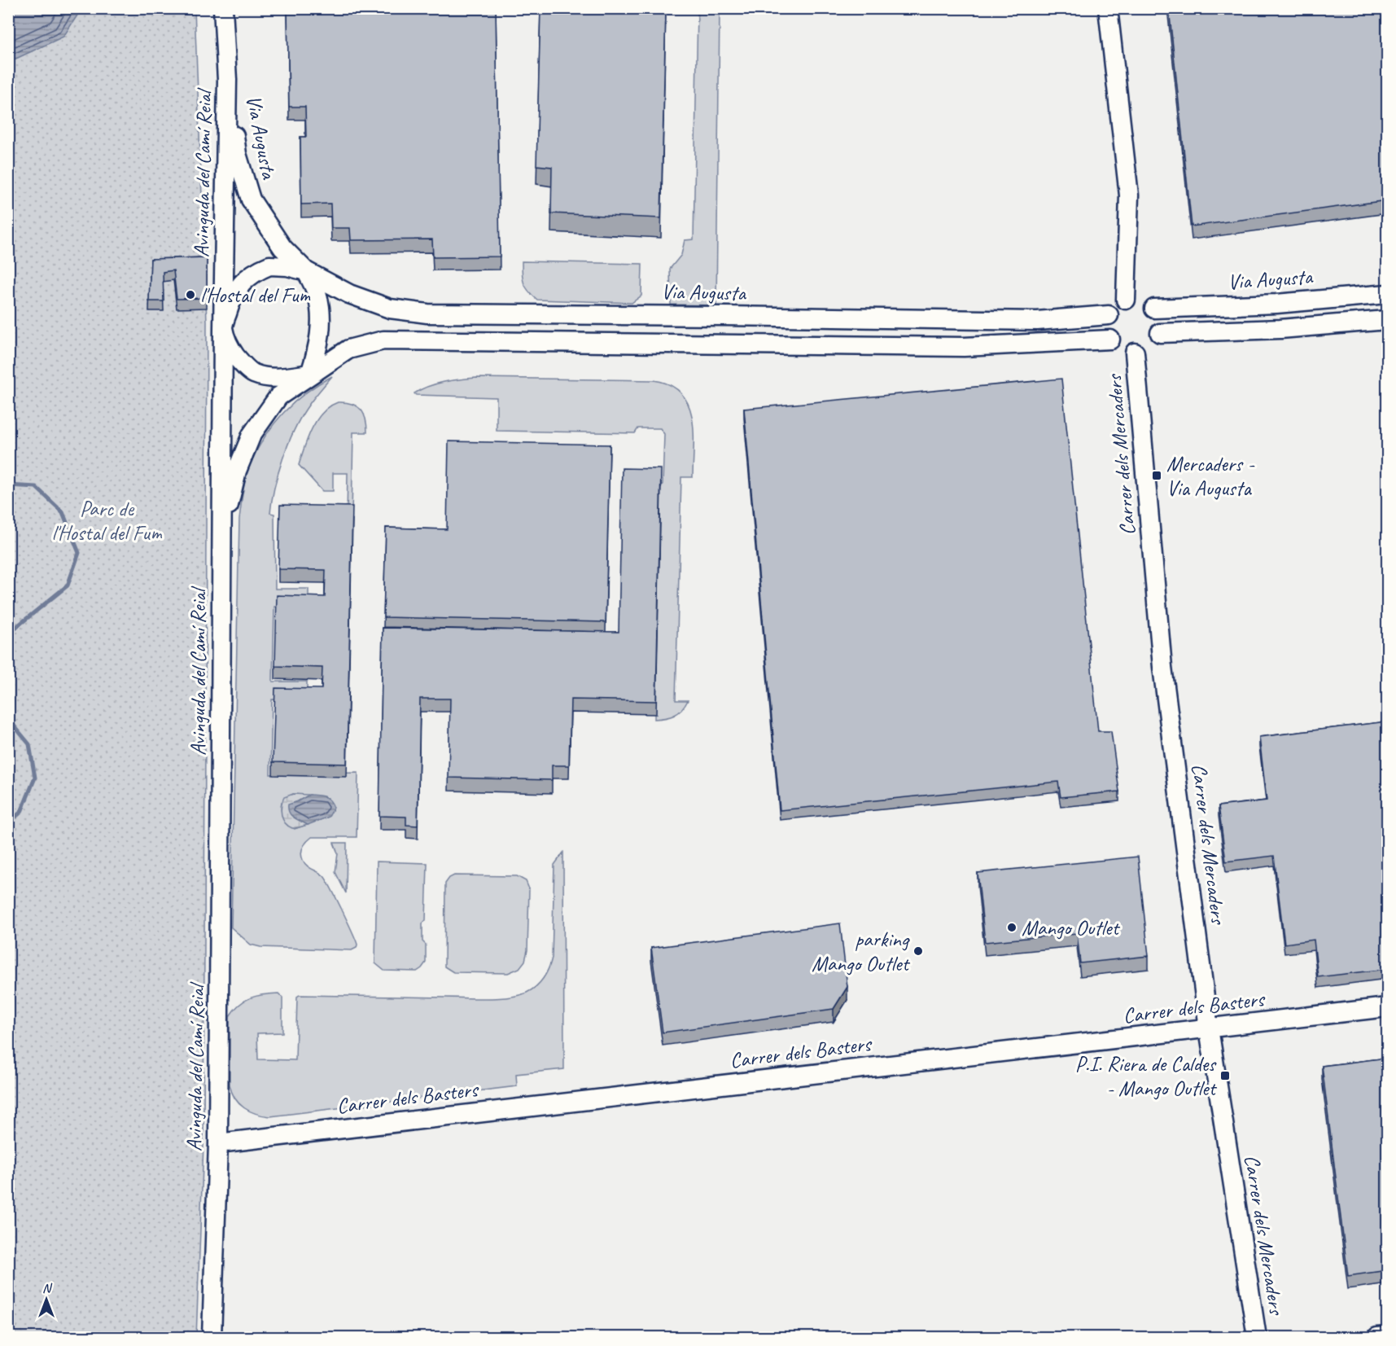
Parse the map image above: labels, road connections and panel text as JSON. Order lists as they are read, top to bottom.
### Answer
{
  "streets": {
    "street": [
      "Via Augusta",
      "Avinguda del Camí Reial",
      "Carrer dels Mercaders",
      "Carrer dels Basters"
    ]
  },
  "crossings": [
    ["Via Augusta", "Avinguda del Camí Reial"],
    ["Via Augusta", "Carrer dels Mercaders"],
    ["Avinguda del Camí Reial", "Carrer dels Basters"],
    ["Carrer dels Mercaders", "Carrer dels Basters"]
  ],
  "parks": ["Parc de l'Hostal del Fum"],
  "places": {
    "other": ["l'Hostal del Fum", "Mango Outlet", "parking Mango Outlet"],
    "transit": ["Mercaders - Via Augusta", "P.I. Riera de Caldes - Mango Outlet"]
  },
  "north": "top"
}
